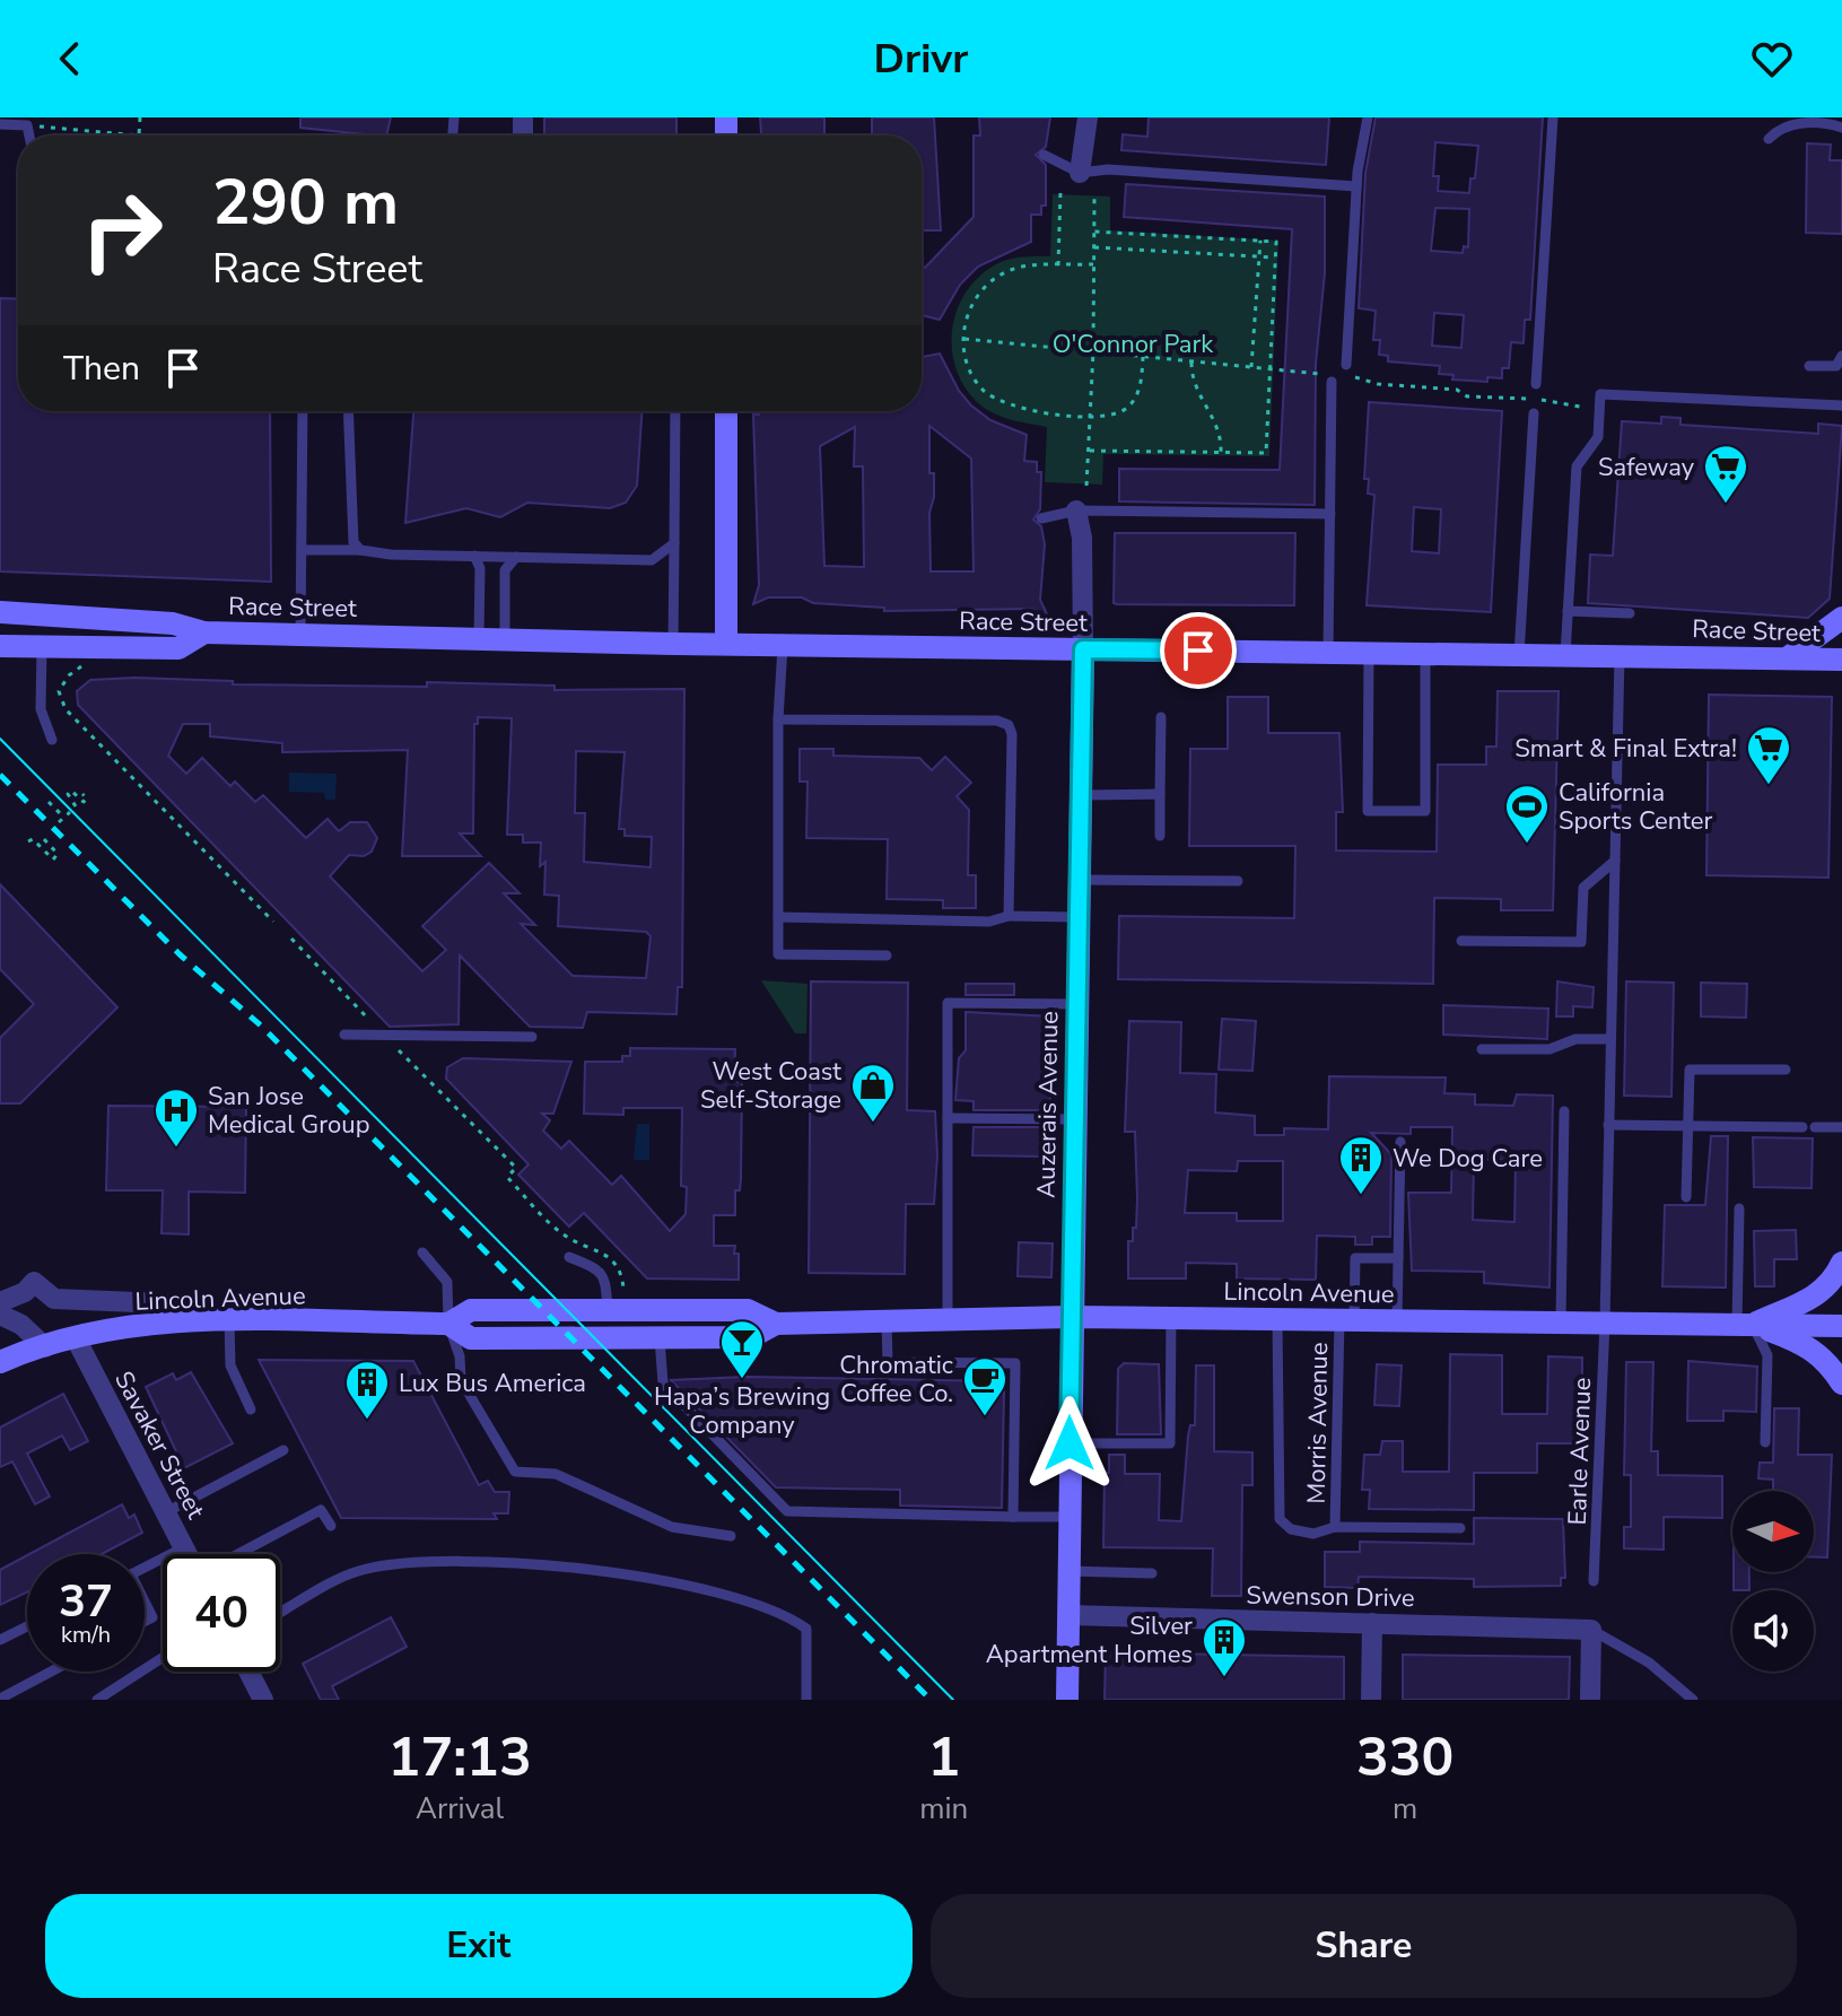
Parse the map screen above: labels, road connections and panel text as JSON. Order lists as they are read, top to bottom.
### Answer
{
  "streets": {
    "main road": ["Race Street", "Auzerais Avenue", "Lincoln Avenue"],
    "street": ["Savaker Street", "Swenson Drive"],
    "lane": ["Morris Avenue", "Earle Avenue"]
  },
  "crossings": [
    ["Race Street", "Auzerais Avenue"],
    ["Race Street", "Earle Avenue"],
    ["Auzerais Avenue", "Lincoln Avenue"],
    ["Auzerais Avenue", "Swenson Drive"],
    ["Lincoln Avenue", "Morris Avenue"],
    ["Lincoln Avenue", "Savaker Street"],
    ["Lincoln Avenue", "Earle Avenue"]
  ],
  "parks": ["O'Connor Park"],
  "places": {
    "supermarket": ["Safeway", "Smart & Final Extra!"],
    "sports": ["California Sports Center"],
    "shop": ["West Coast Self-Storage"],
    "hospital": ["San Jose Medical Group"],
    "building": ["We Dog Care", "Lux Bus America", "Silver Apartment Homes"],
    "bar": ["Hapa’s Brewing Company"],
    "cafe": ["Chromatic Coffee Co."]
  },
  "north": "right",
  "page": {
    "header": "Drivr",
    "turn": ["290 m", "Race Street"],
    "then": "Then",
    "speed": "37 km/h",
    "limit": "40",
    "eta": [
      "17:13",
      "Arrival",
      "1",
      "min",
      "330",
      "m"
    ],
    "buttons": ["Exit", "Share"]
  }
}
